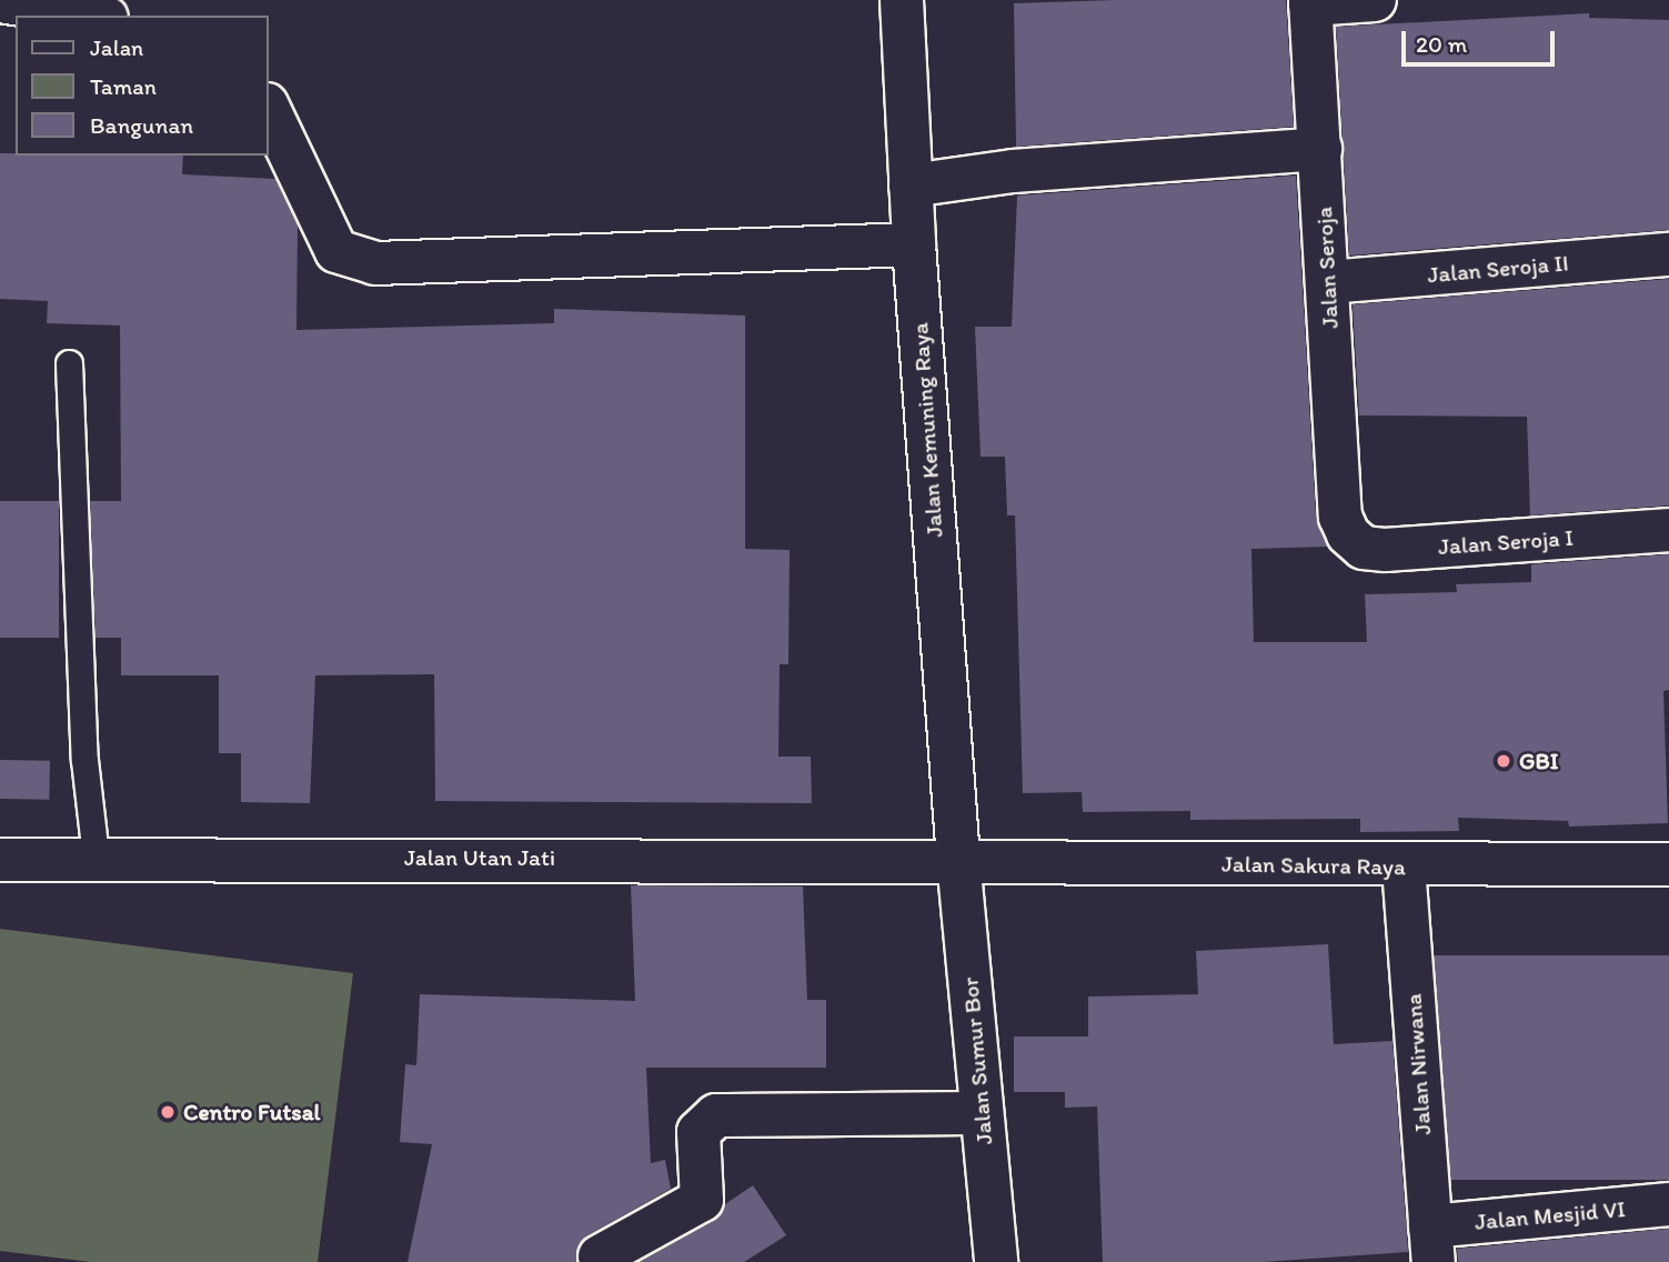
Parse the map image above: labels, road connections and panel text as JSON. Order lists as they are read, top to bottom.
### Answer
{
  "streets": {
    "street": [
      "Jalan Seroja",
      "Jalan Seroja II",
      "Jalan Kemuning Raya",
      "Jalan Seroja I",
      "Jalan Utan Jati",
      "Jalan Sakura Raya",
      "Jalan Sumur Bor",
      "Jalan Nirwana",
      "Jalan Mesjid VI"
    ]
  },
  "crossings": [
    ["Jalan Seroja", "Jalan Seroja II"],
    ["Jalan Seroja", "Jalan Seroja I"],
    ["Jalan Kemuning Raya", "Jalan Utan Jati"],
    ["Jalan Kemuning Raya", "Jalan Sakura Raya"],
    ["Jalan Kemuning Raya", "Jalan Sumur Bor"],
    ["Jalan Utan Jati", "Jalan Sakura Raya"],
    ["Jalan Utan Jati", "Jalan Sumur Bor"],
    ["Jalan Sakura Raya", "Jalan Sumur Bor"],
    ["Jalan Sakura Raya", "Jalan Nirwana"],
    ["Jalan Nirwana", "Jalan Mesjid VI"]
  ],
  "places": ["GBI", "Centro Futsal"],
  "legend": ["Jalan", "Taman", "Bangunan"],
  "scale_bar": "20 m"
}
